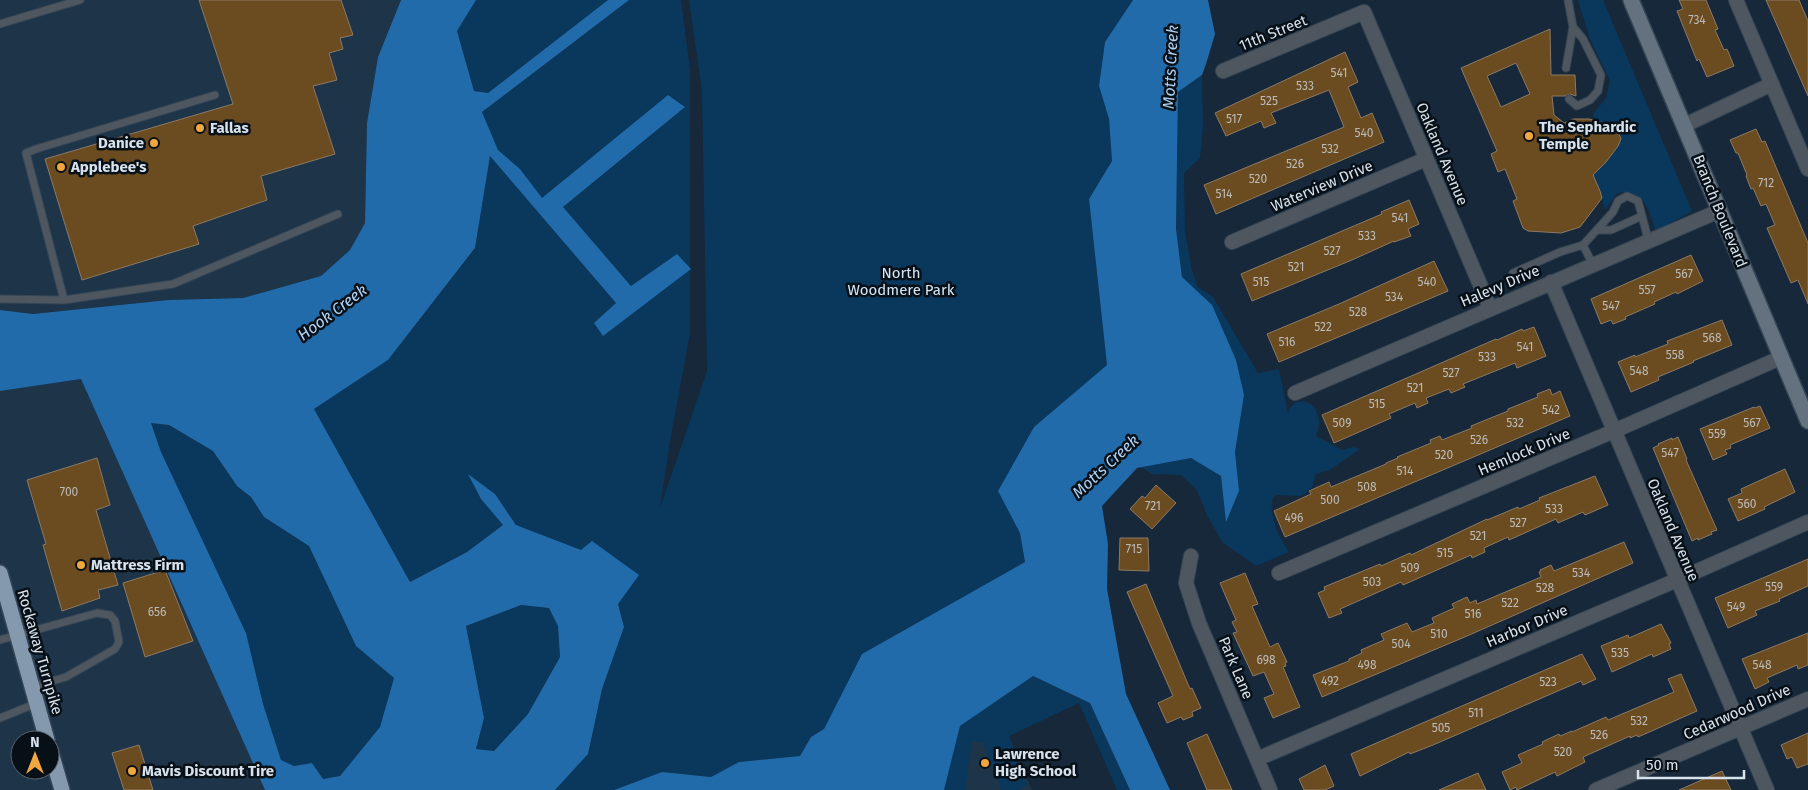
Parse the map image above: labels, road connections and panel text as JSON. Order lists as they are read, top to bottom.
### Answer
{
  "streets": {
    "highway": ["Rockaway Turnpike"],
    "street": [
      "11th Street",
      "Oakland Avenue",
      "Waterview Drive",
      "Branch Boulevard",
      "Halevy Drive",
      "Hemlock Drive",
      "Harbor Drive",
      "Park Lane",
      "Cedarwood Drive"
    ]
  },
  "crossings": [
    ["11th Street", "Oakland Avenue"],
    ["Oakland Avenue", "Waterview Drive"],
    ["Oakland Avenue", "Halevy Drive"],
    ["Oakland Avenue", "Hemlock Drive"],
    ["Oakland Avenue", "Harbor Drive"],
    ["Oakland Avenue", "Cedarwood Drive"],
    ["Branch Boulevard", "Halevy Drive"],
    ["Branch Boulevard", "Hemlock Drive"],
    ["Harbor Drive", "Park Lane"]
  ],
  "water": ["Motts Creek", "Hook Creek"],
  "parks": ["North Woodmere Park"],
  "places": [
    "Fallas",
    "The Sephardic Temple",
    "Danice",
    "Applebee's",
    "Mattress Firm",
    "Lawrence High School",
    "Mavis Discount Tire"
  ],
  "house_numbers": [
    "734",
    "541",
    "533",
    "525",
    "517",
    "540",
    "532",
    "526",
    "520",
    "712",
    "514",
    "541",
    "533",
    "527",
    "521",
    "567",
    "515",
    "540",
    "557",
    "534",
    "547",
    "528",
    "522",
    "568",
    "516",
    "541",
    "558",
    "533",
    "548",
    "527",
    "521",
    "515",
    "542",
    "509",
    "532",
    "567",
    "559",
    "526",
    "547",
    "520",
    "514",
    "508",
    "700",
    "500",
    "560",
    "721",
    "533",
    "496",
    "527",
    "521",
    "715",
    "515",
    "509",
    "534",
    "503",
    "559",
    "528",
    "522",
    "549",
    "656",
    "516",
    "510",
    "504",
    "535",
    "698",
    "498",
    "548",
    "492",
    "523",
    "511",
    "532",
    "505",
    "526",
    "520"
  ],
  "scale_bar": "50 m",
  "north": "top"
}
